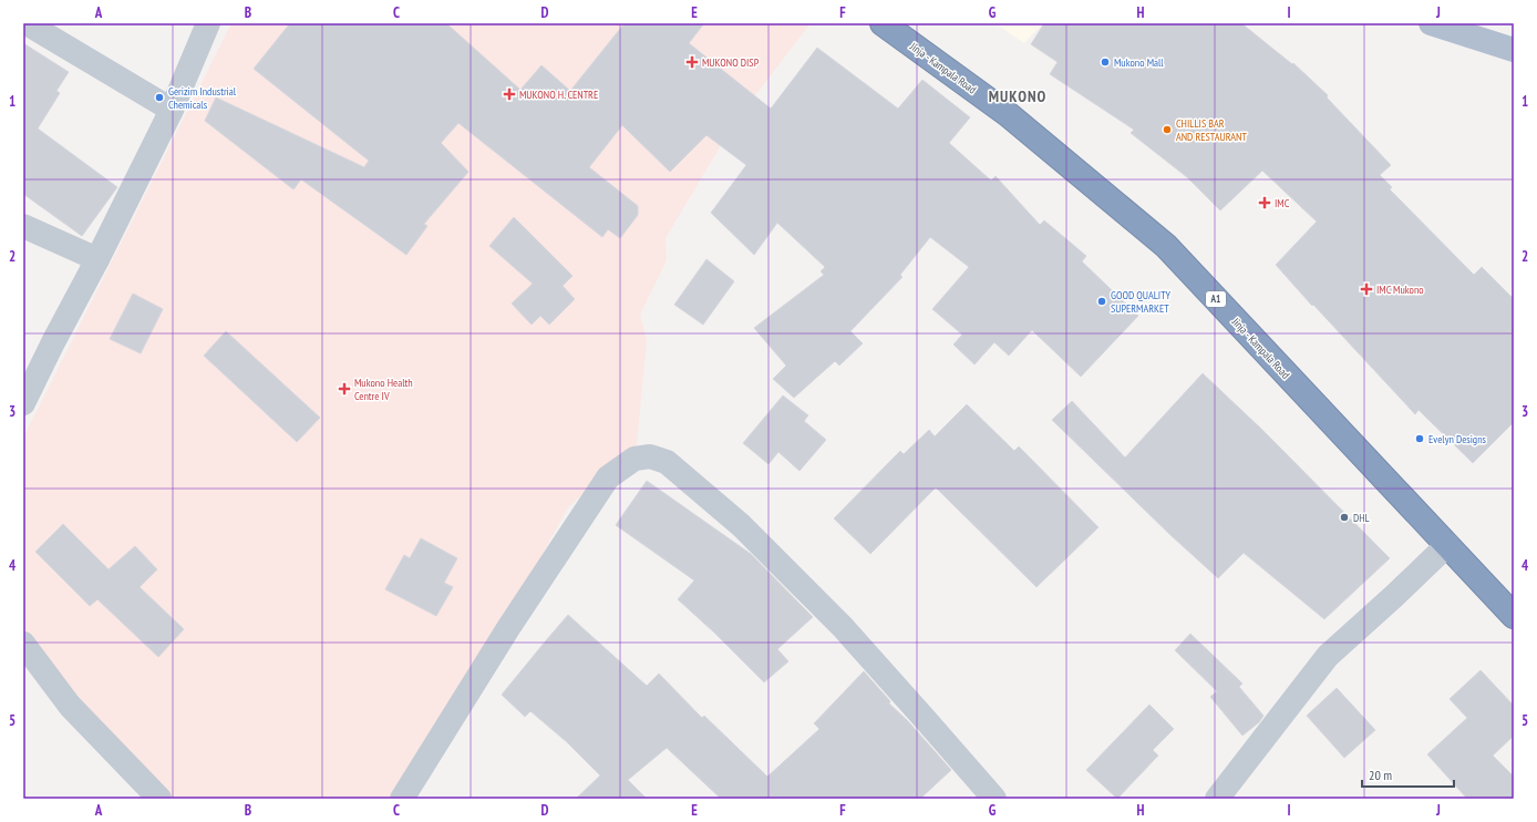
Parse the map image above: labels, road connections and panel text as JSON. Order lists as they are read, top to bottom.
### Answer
{
  "streets": {
    "highway": ["Jinja - Kampala Road", "A1"]
  },
  "districts": ["MUKONO"],
  "places": {
    "health": [
      "MUKONO DISP",
      "MUKONO H. CENTRE",
      "IMC",
      "IMC Mukono",
      "Mukono Health Centre IV"
    ],
    "other": [
      "Mukono Mall",
      "Gerizim Industrial Chemicals",
      "CHILLIS BAR AND RESTAURANT",
      "GOOD QUALITY SUPERMARKET",
      "Evelyn Designs",
      "DHL"
    ]
  },
  "scale_bar": "20 m",
  "grid": {
    "columns": [
      "A",
      "B",
      "C",
      "D",
      "E",
      "F",
      "G",
      "H",
      "I",
      "J"
    ],
    "rows": [
      "1",
      "2",
      "3",
      "4",
      "5"
    ]
  }
}
